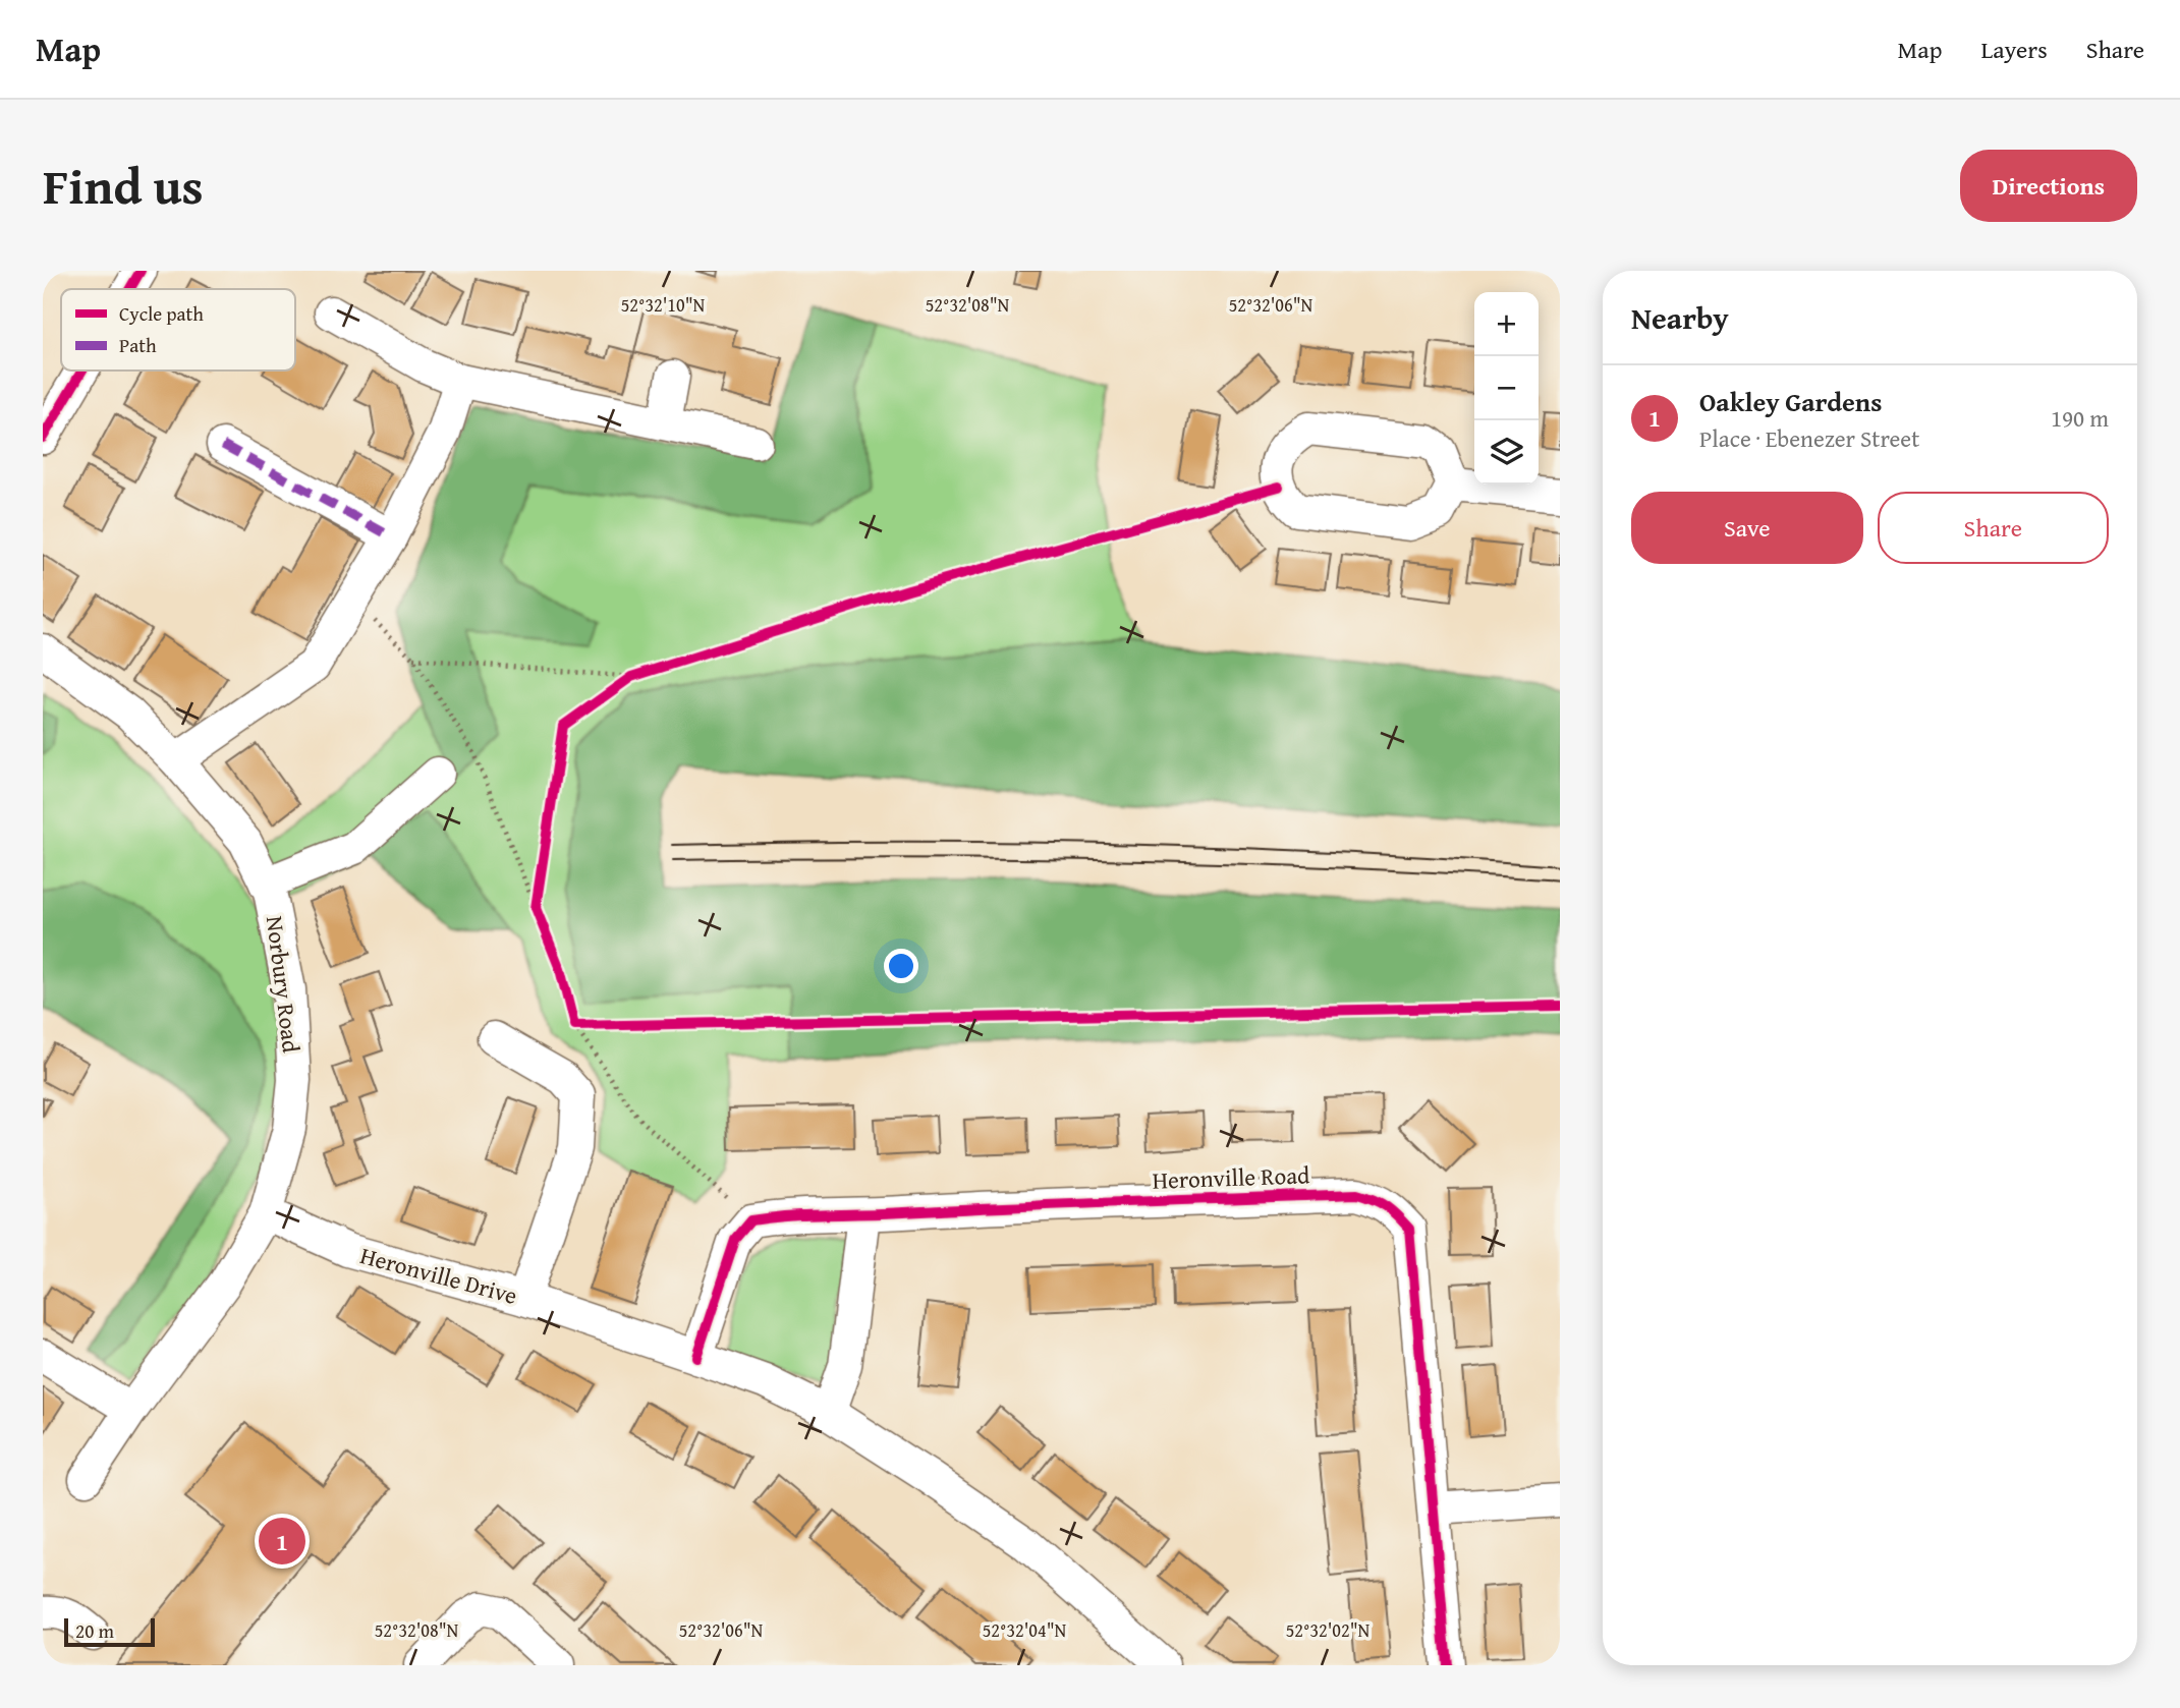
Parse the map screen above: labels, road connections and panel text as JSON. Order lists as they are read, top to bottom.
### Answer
{
  "streets": {
    "street": ["Norbury Road", "Heronville Road", "Heronville Drive"]
  },
  "crossings": [
    ["Norbury Road", "Heronville Drive"]
  ],
  "legend": ["Cycle path", "Path"],
  "scale_bar": "20 m",
  "page": {
    "header": "Map",
    "nav": ["Map", "Layers", "Share"],
    "title": "Find us",
    "buttons": [
      "Directions",
      ["Save", "Share"]
    ],
    "heading": "Nearby",
    "map_buttons": ["+", "−"],
    "list": [
      {
        "mark": "1",
        "name": "Oakley Gardens",
        "note": "Place · Ebenezer Street",
        "value": "190 m"
      }
    ],
    "pins": "1",
    "scale": "20 m"
  },
  "coordinates": [
    "52°32'10\"N",
    "52°32'08\"N",
    "52°32'06\"N",
    "52°32'04\"N",
    "52°32'02\"N"
  ]
}
